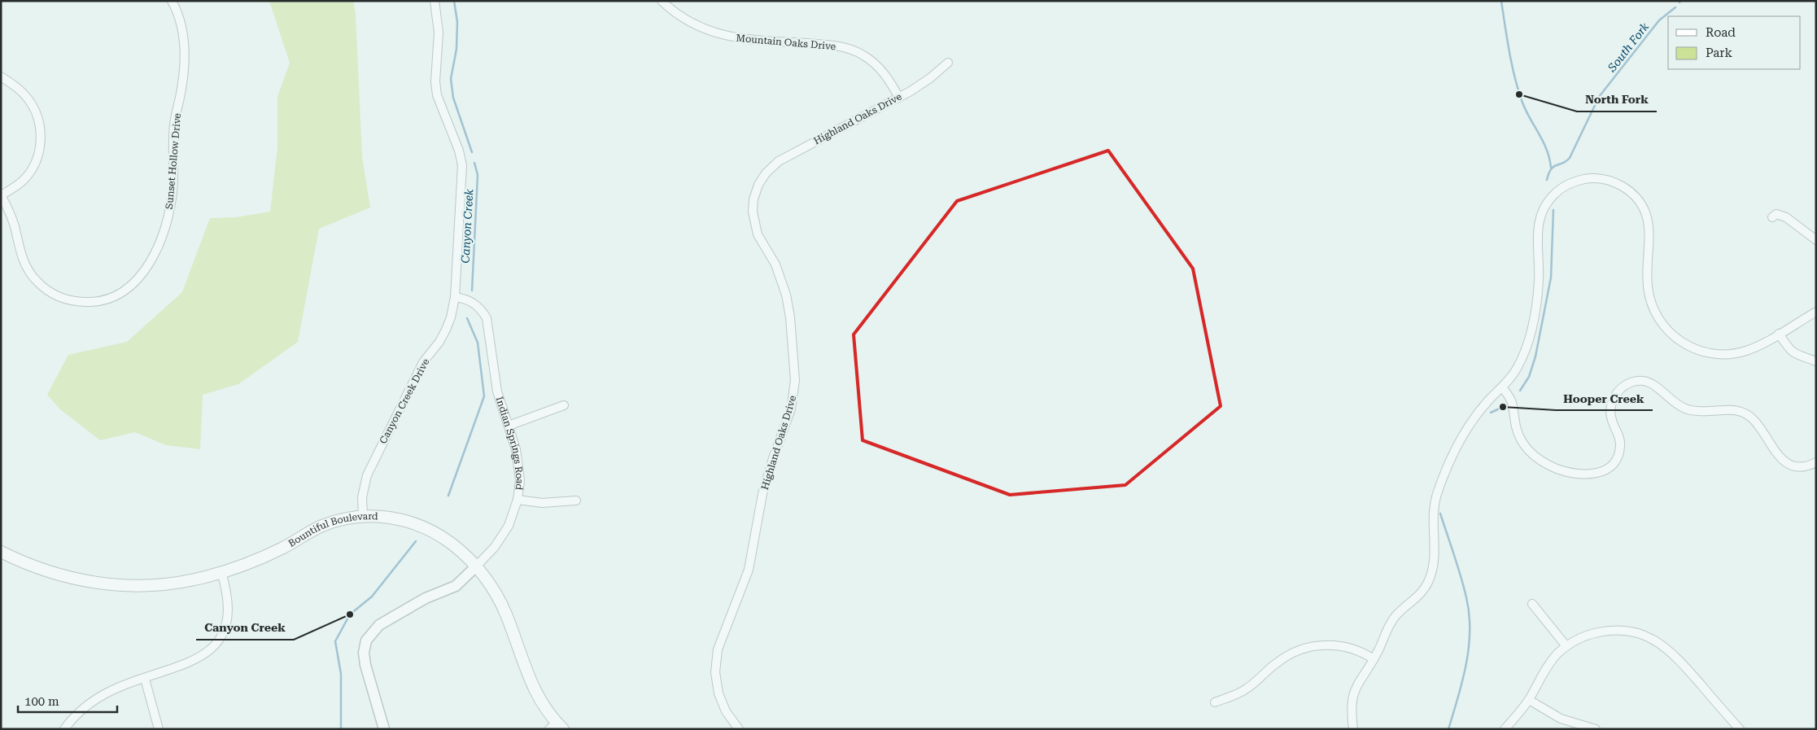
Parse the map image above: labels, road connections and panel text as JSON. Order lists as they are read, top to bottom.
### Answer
{
  "streets": {
    "main road": ["Bountiful Boulevard"],
    "street": [
      "Mountain Oaks Drive",
      "Highland Oaks Drive",
      "Sunset Hollow Drive",
      "Canyon Creek Drive",
      "Indian Springs Road"
    ]
  },
  "crossings": [
    ["Mountain Oaks Drive", "Highland Oaks Drive"],
    ["Canyon Creek Drive", "Indian Springs Road"],
    ["Canyon Creek Drive", "Bountiful Boulevard"],
    ["Indian Springs Road", "Bountiful Boulevard"]
  ],
  "water": ["South Fork", "Canyon Creek"],
  "places": ["North Fork", "Hooper Creek", "Canyon Creek"],
  "legend": ["Road", "Park"],
  "scale_bar": "100 m"
}
